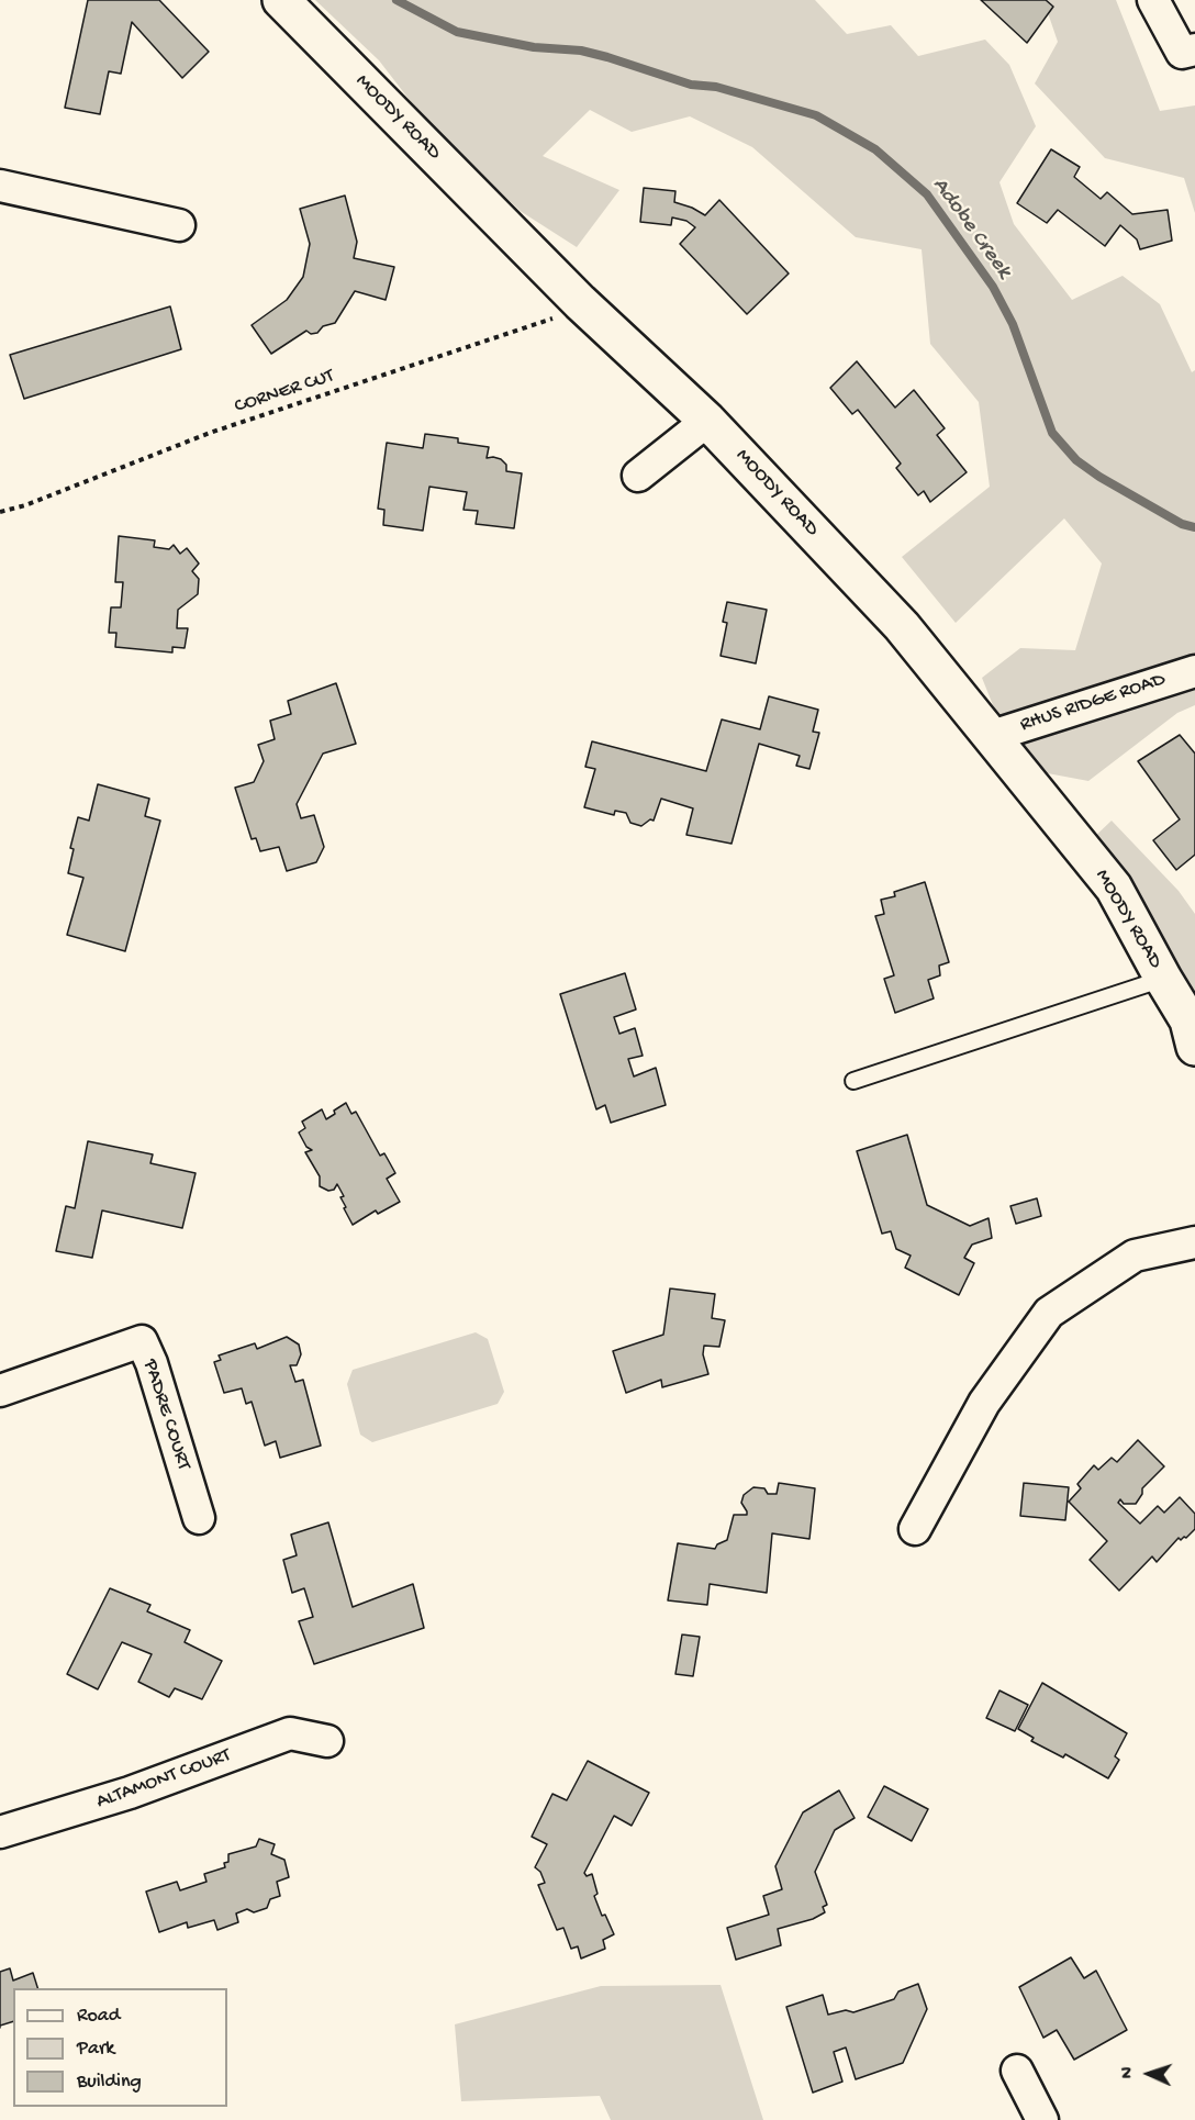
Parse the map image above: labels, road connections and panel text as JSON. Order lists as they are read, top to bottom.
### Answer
{
  "streets": {
    "street": [
      "MOODY ROAD",
      "RHUS RIDGE ROAD",
      "PADRE COURT",
      "ALTAMONT COURT"
    ],
    "path": ["CORNER CUT"]
  },
  "crossings": [
    ["MOODY ROAD", "CORNER CUT"],
    ["MOODY ROAD", "RHUS RIDGE ROAD"]
  ],
  "water": ["Adobe Creek"],
  "legend": ["Road", "Park", "Building"],
  "north": "left"
}
